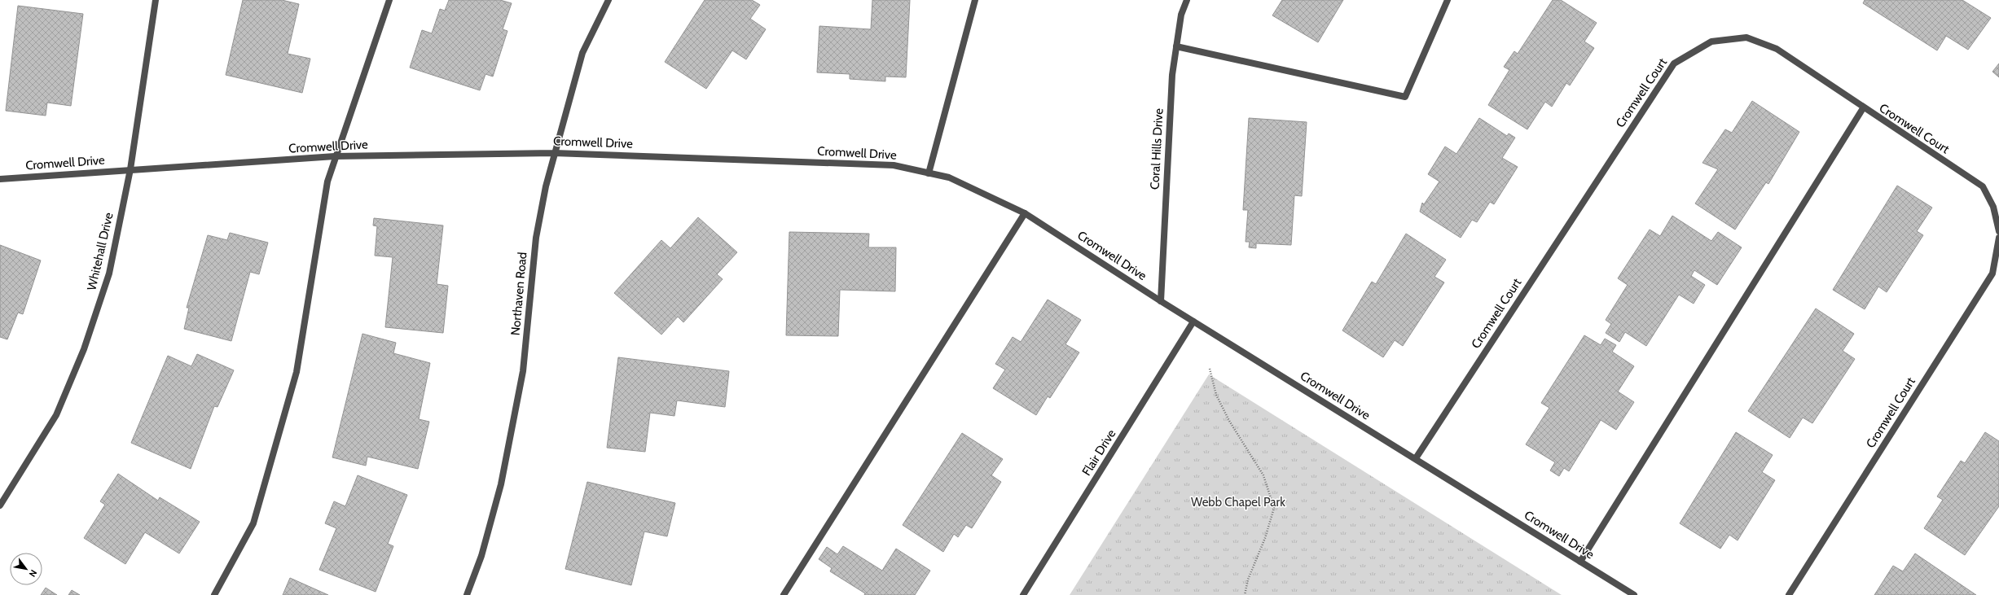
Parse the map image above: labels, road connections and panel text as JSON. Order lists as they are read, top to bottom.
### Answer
{
  "streets": {
    "street": [
      "Cromwell Court",
      "Cromwell Drive",
      "Coral Hills Drive",
      "Whitehall Drive",
      "Northaven Road",
      "Flair Drive"
    ]
  },
  "crossings": [
    ["Cromwell Court", "Cromwell Drive"],
    ["Cromwell Drive", "Coral Hills Drive"],
    ["Cromwell Drive", "Whitehall Drive"],
    ["Cromwell Drive", "Northaven Road"],
    ["Cromwell Drive", "Flair Drive"]
  ],
  "parks": ["Webb Chapel Park"],
  "north": "bottom right"
}
